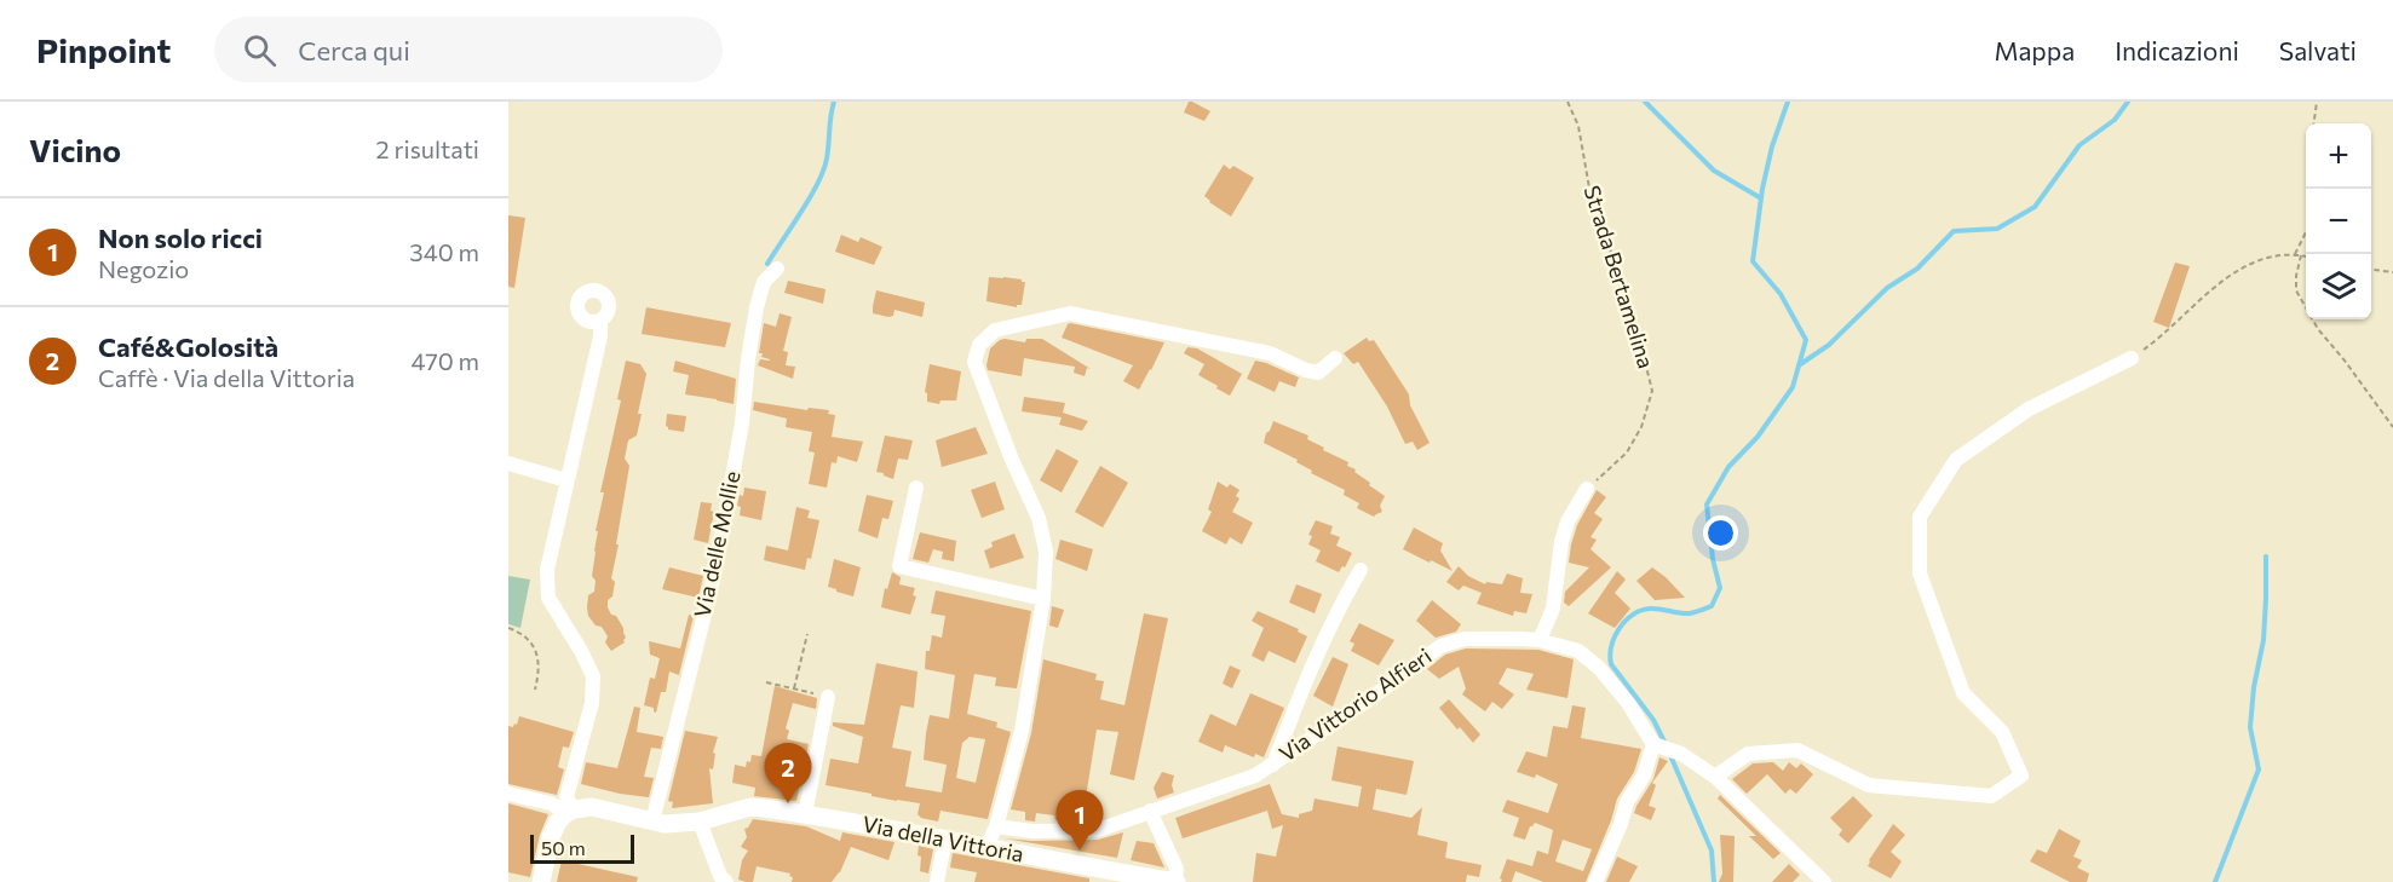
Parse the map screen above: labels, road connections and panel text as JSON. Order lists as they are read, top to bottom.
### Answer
{
  "streets": {
    "street": ["Via delle Mollie", "Via Vittorio Alfieri", "Via della Vittoria"],
    "path": ["Strada Bertamelina"]
  },
  "scale_bar": "50 m",
  "page": {
    "header": "Pinpoint",
    "search": "Cerca qui",
    "nav": ["Mappa", "Indicazioni", "Salvati"],
    "heading": ["Vicino", "2 risultati"],
    "map_buttons": ["+", "−"],
    "list": [
      {
        "mark": "1",
        "name": "Non solo ricci",
        "note": "Negozio",
        "value": "340 m"
      },
      {
        "mark": "2",
        "name": "Café&Golosità",
        "note": "Caffè · Via della Vittoria",
        "value": "470 m"
      }
    ],
    "pins": ["2", "1"],
    "scale": "50 m"
  }
}
